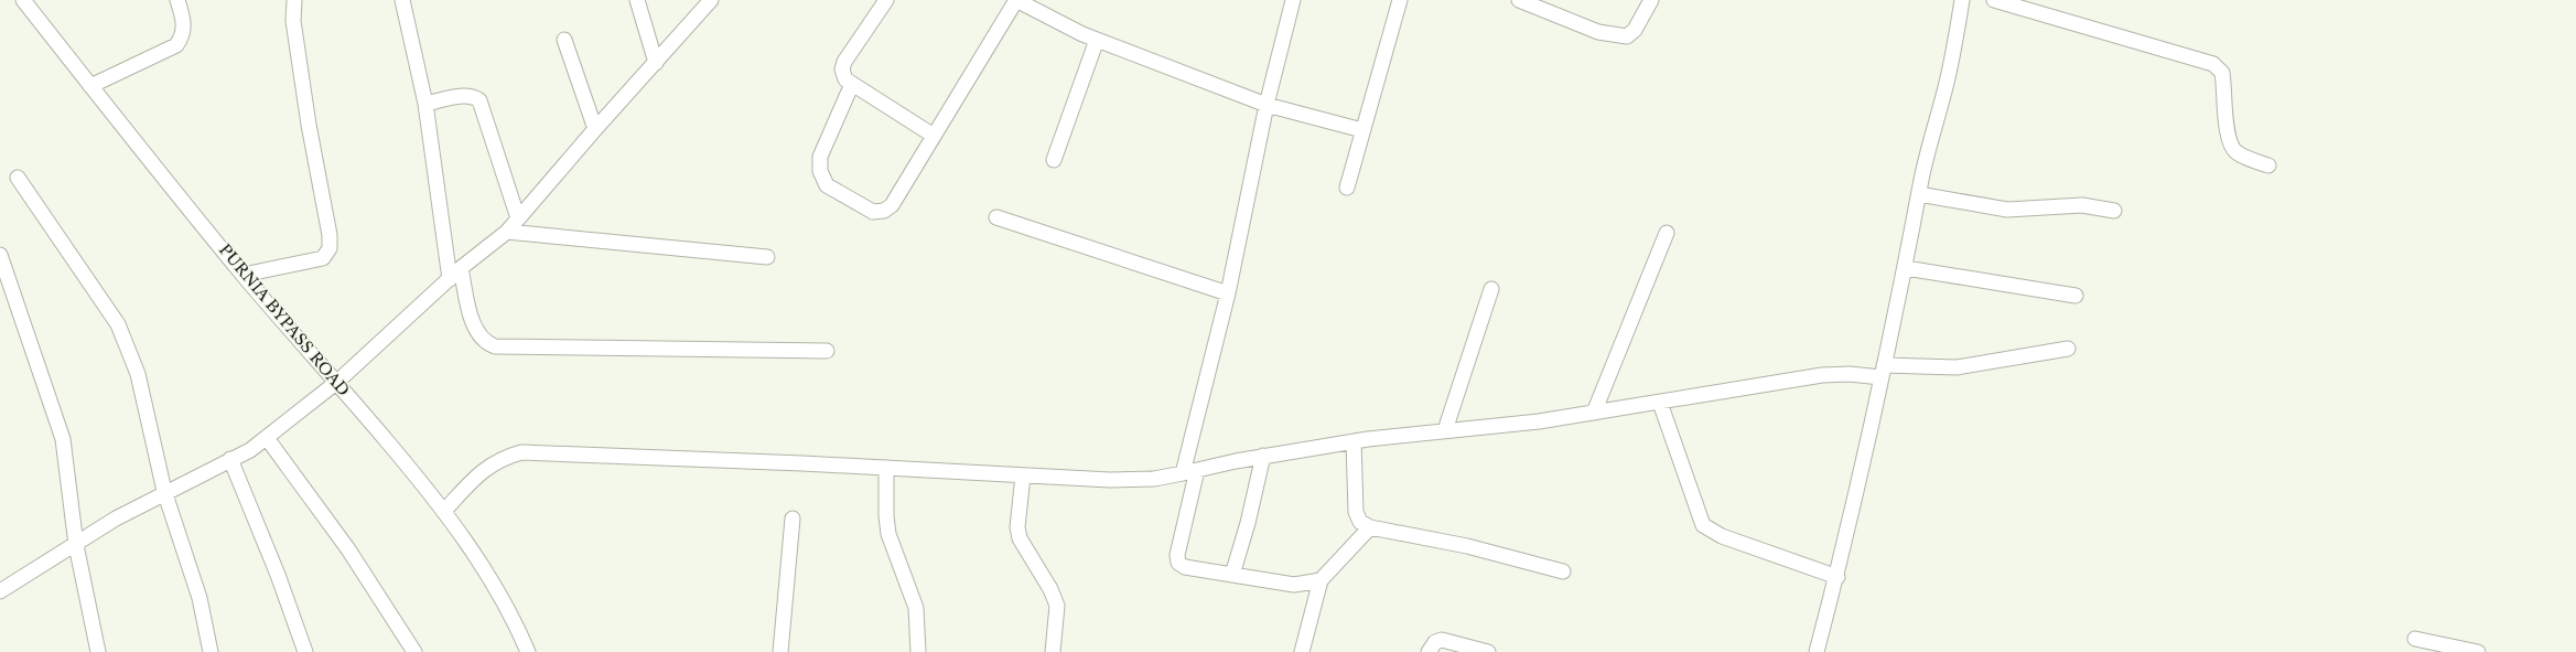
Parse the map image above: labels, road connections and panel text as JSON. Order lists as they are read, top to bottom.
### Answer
{
  "streets": {
    "street": ["PURNIA BYPASS ROAD"]
  }
}
